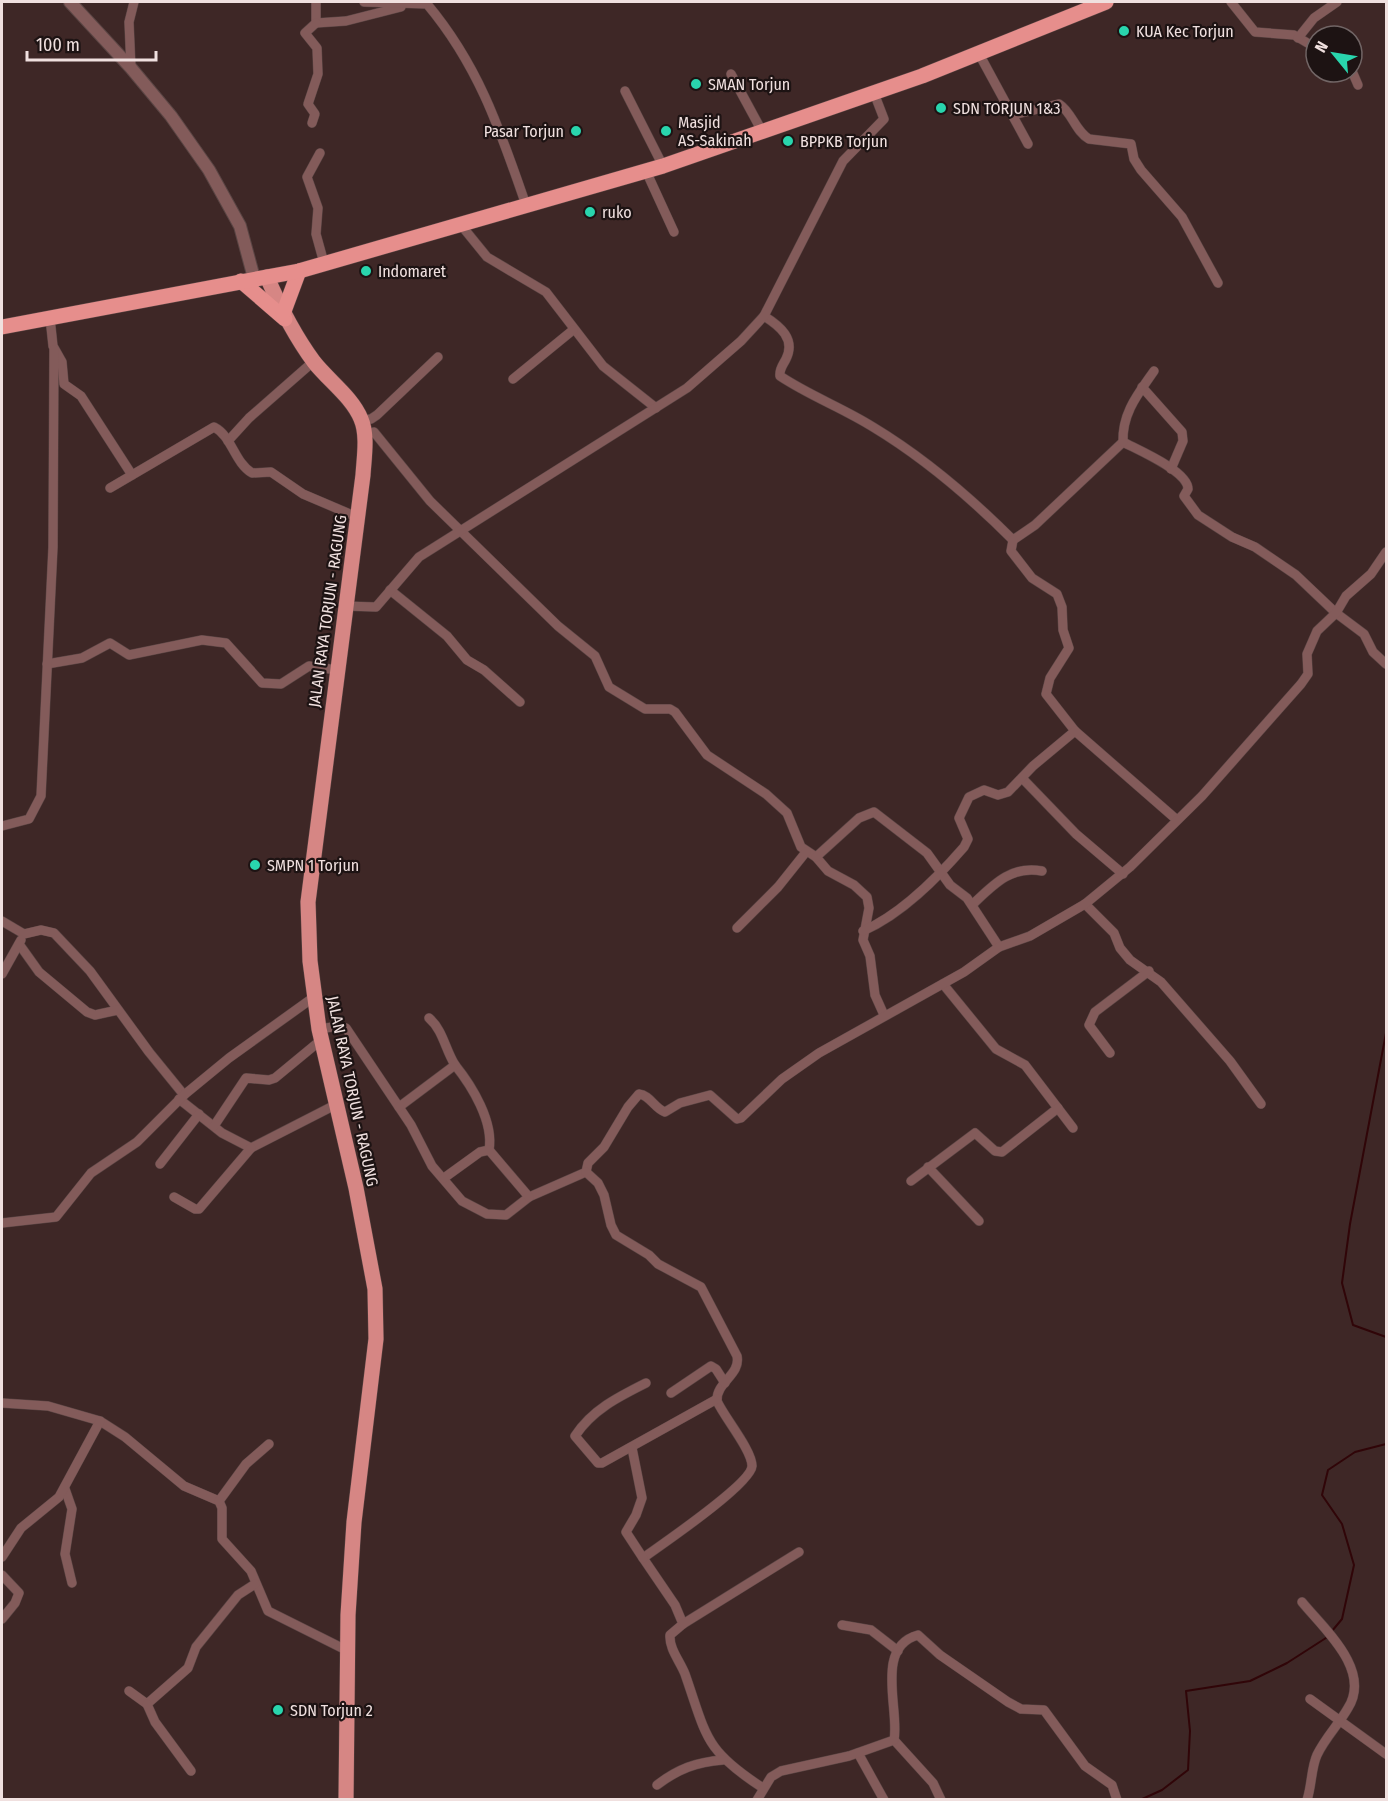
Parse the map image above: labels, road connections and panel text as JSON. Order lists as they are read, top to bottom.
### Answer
{
  "streets": {
    "main road": ["JALAN RAYA TORJUN - RAGUNG"]
  },
  "places": [
    "KUA Kec Torjun",
    "SMAN Torjun",
    "SDN TORJUN 1&3",
    "Pasar Torjun",
    "Masjid AS-Sakinah",
    "BPPKB Torjun",
    "ruko",
    "Indomaret",
    "SMPN 1 Torjun",
    "SDN Torjun 2"
  ],
  "scale_bar": "100 m",
  "north": "top left"
}
